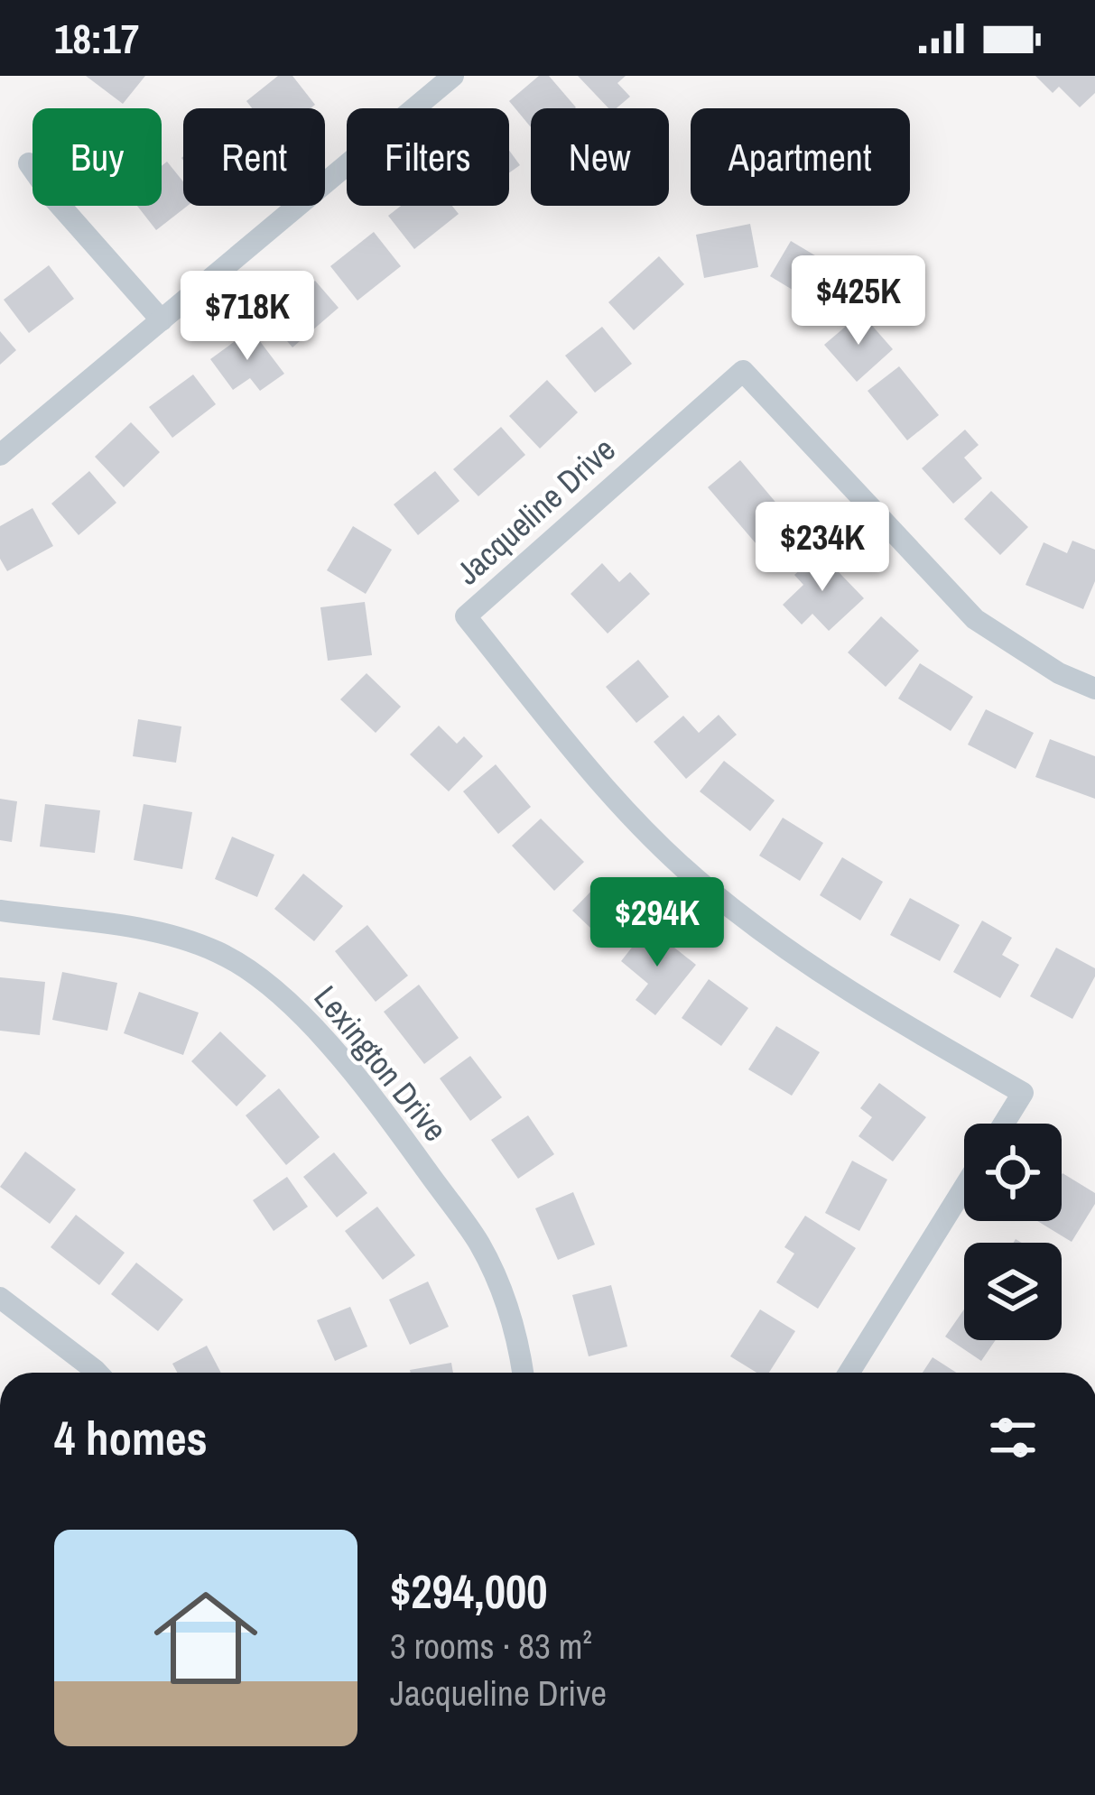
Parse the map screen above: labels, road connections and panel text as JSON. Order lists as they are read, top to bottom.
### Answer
{
  "streets": {
    "street": ["Jacqueline Drive", "Lexington Drive"]
  },
  "page": {
    "status": "18:17",
    "chip": [
      "Buy",
      "Rent",
      "Filters",
      "New",
      "Apartment"
    ],
    "price": [
      "$425K",
      "$718K",
      "$234K",
      "$294K"
    ],
    "heading": "4 homes",
    "list": [
      {
        "name": "$294,000",
        "note": "3 rooms · 83 m² · Jacqueline Drive"
      }
    ]
  }
}
